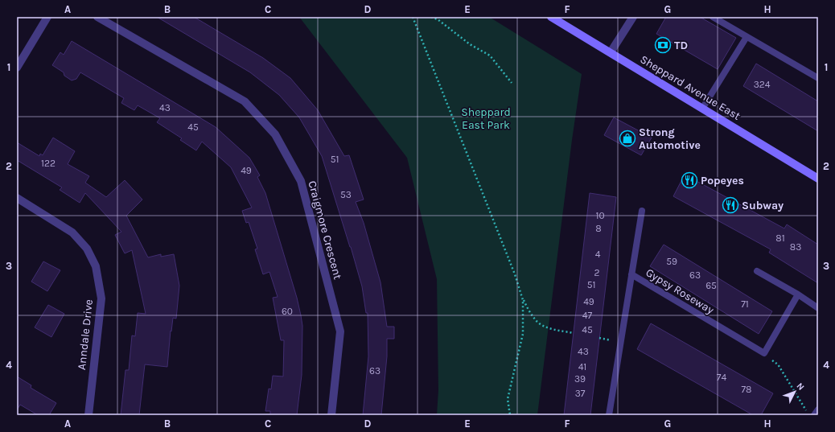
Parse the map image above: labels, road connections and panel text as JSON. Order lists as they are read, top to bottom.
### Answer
{
  "streets": {
    "main road": ["Sheppard Avenue East"],
    "street": ["Craigmore Crescent", "Anndale Drive"],
    "lane": ["Gypsy Roseway"]
  },
  "parks": ["Sheppard East Park"],
  "places": {
    "bank": ["TD"],
    "shop": ["Strong Automotive"],
    "restaurant": ["Popeyes", "Subway"]
  },
  "house_numbers": [
    "324",
    "43",
    "45",
    "51",
    "122",
    "49",
    "53",
    "10",
    "8",
    "81",
    "83",
    "4",
    "59",
    "2",
    "63",
    "51",
    "65",
    "49",
    "71",
    "60",
    "47",
    "45",
    "43",
    "41",
    "63",
    "74",
    "39",
    "78",
    "37"
  ],
  "north": "top right",
  "grid": {
    "columns": [
      "A",
      "B",
      "C",
      "D",
      "E",
      "F",
      "G",
      "H"
    ],
    "rows": [
      "1",
      "2",
      "3",
      "4"
    ]
  }
}
